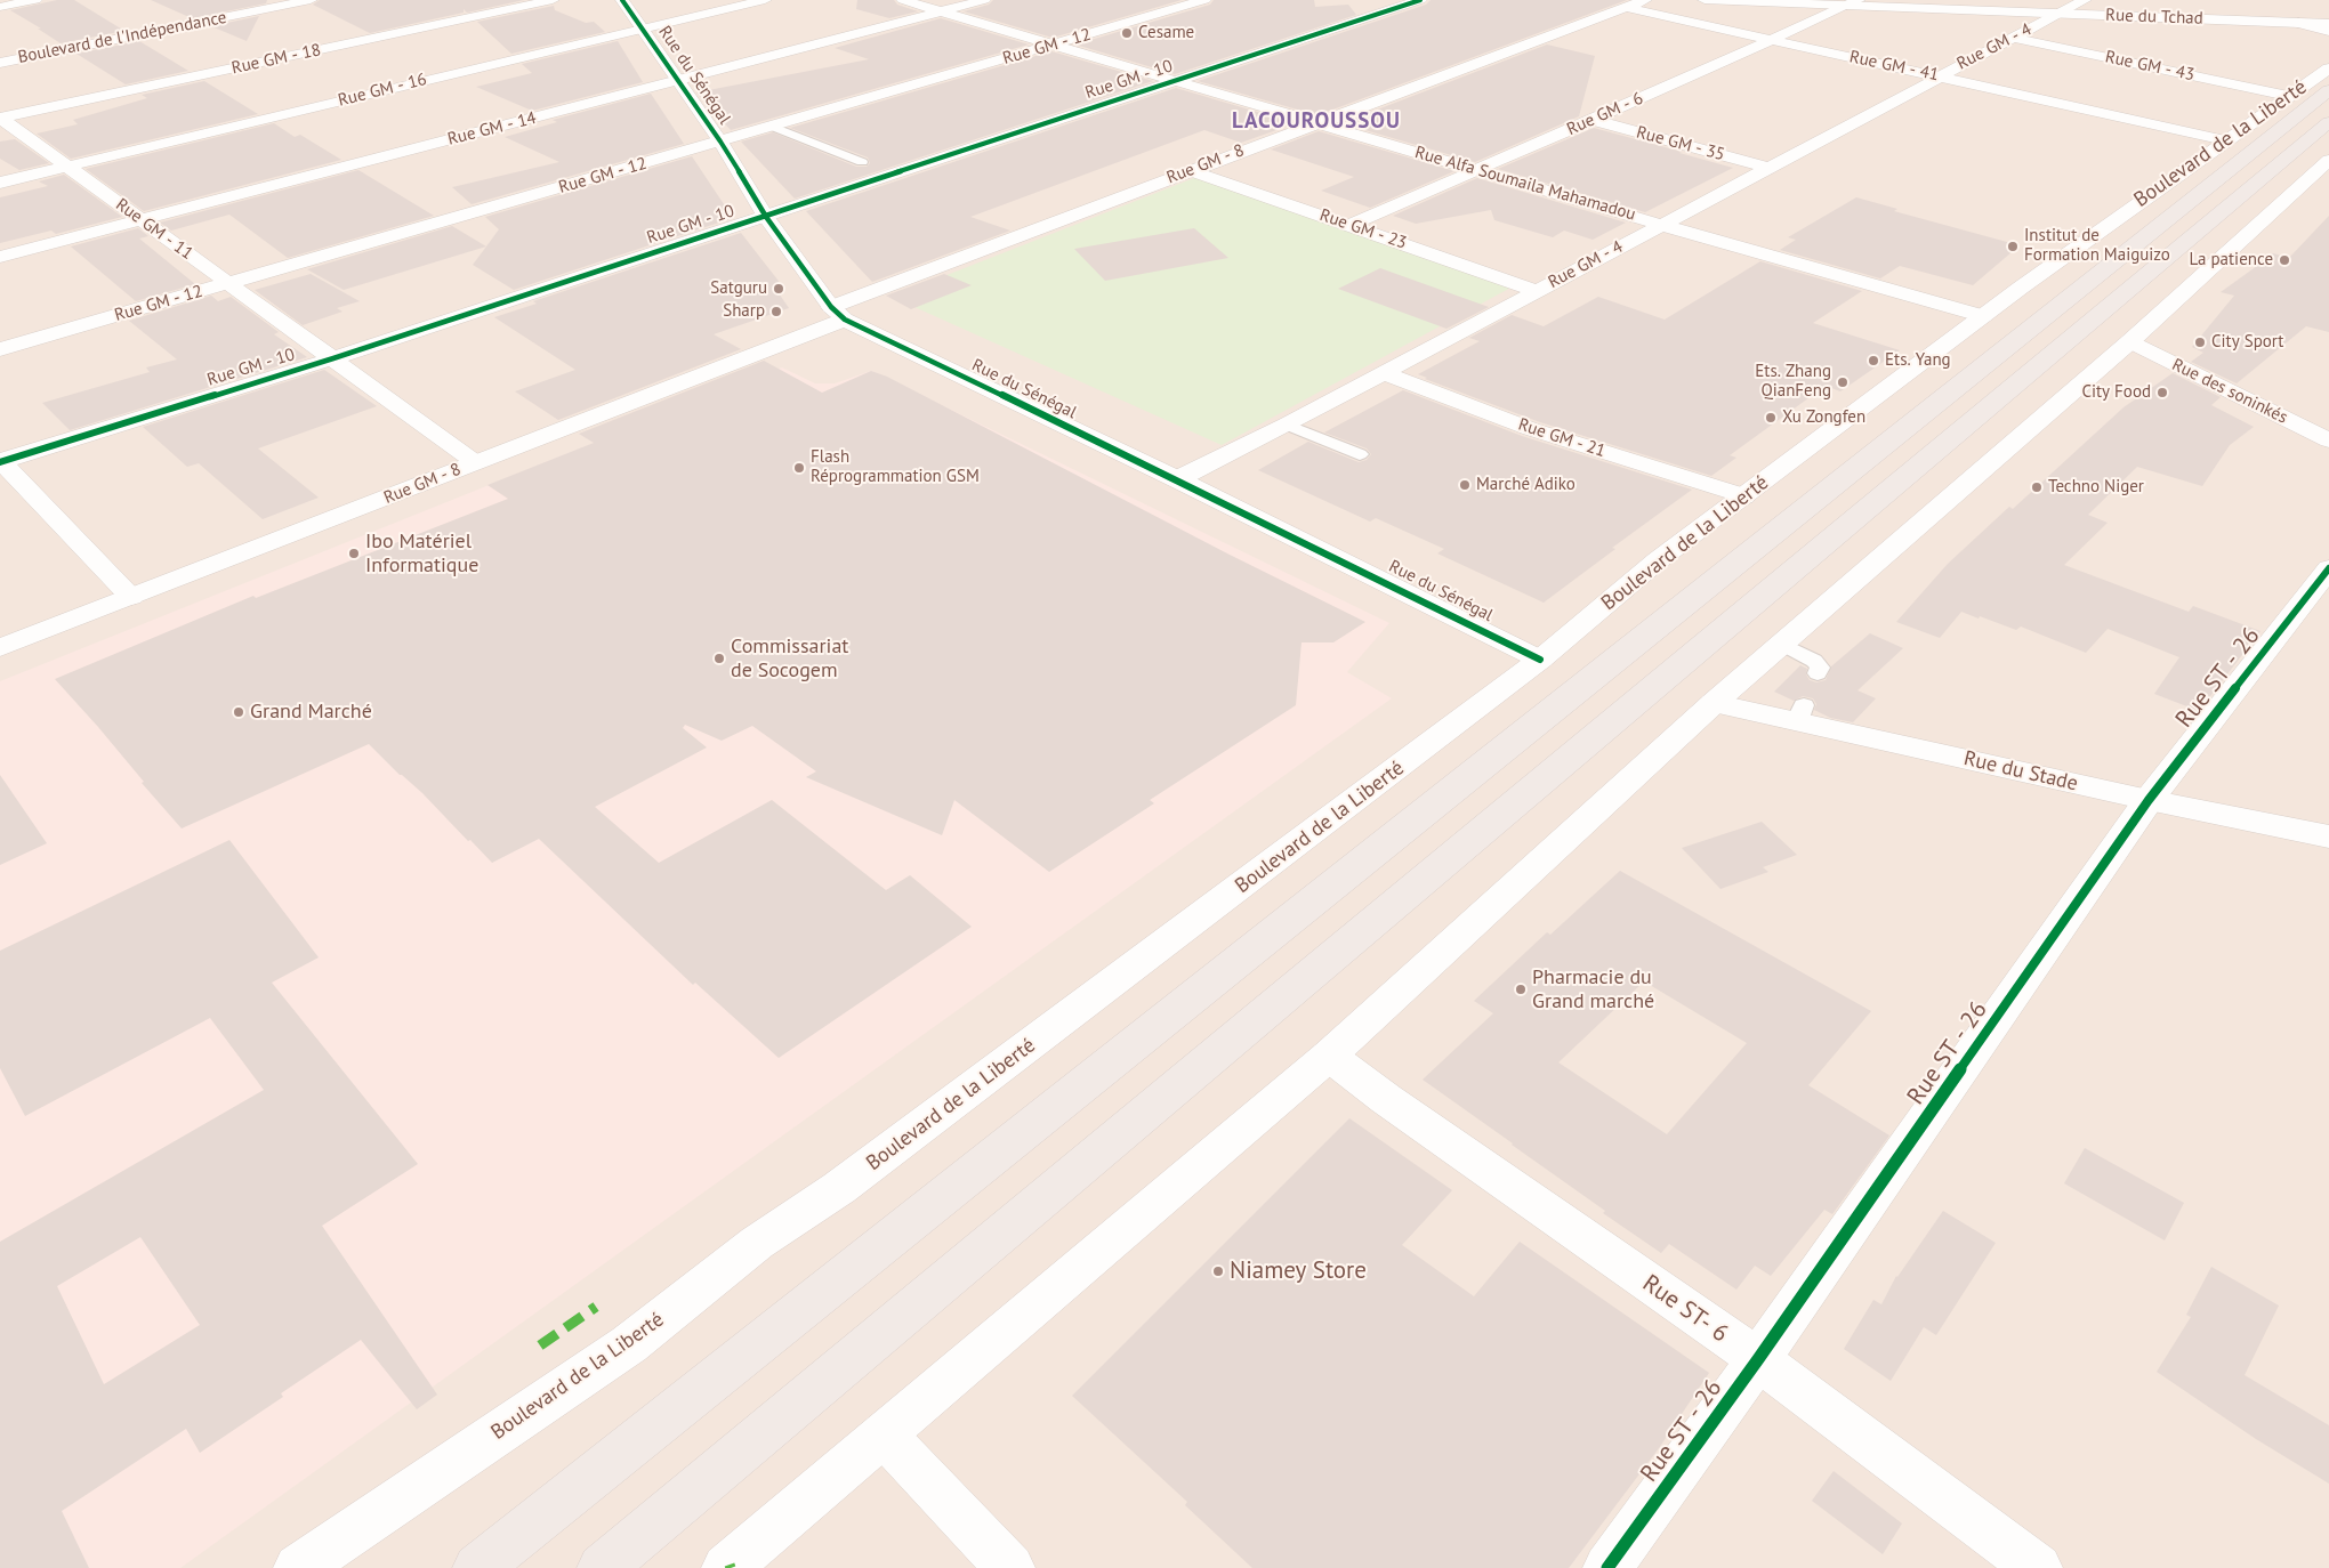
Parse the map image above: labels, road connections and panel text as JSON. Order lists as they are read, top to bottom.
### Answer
{
  "streets": {
    "highway": ["Boulevard de la Liberté"],
    "street": [
      "Rue du Tchad",
      "Boulevard de l'Indépendance",
      "Rue GM - 12",
      "Rue GM - 4",
      "Rue GM - 18",
      "Rue GM - 41",
      "Rue GM - 43",
      "Rue du Sénégal",
      "Rue GM - 10",
      "Rue GM - 16",
      "Rue GM - 6",
      "Rue GM - 14",
      "Rue GM - 35",
      "Rue GM - 8",
      "Rue Alfa Soumaila Mahamadou",
      "Rue GM - 11",
      "Rue GM - 23",
      "Rue des soninkés",
      "Rue GM - 21",
      "Rue ST - 26",
      "Rue du Stade",
      "Rue ST- 6"
    ]
  },
  "crossings": [
    ["Rue du Tchad", "Rue GM - 4"],
    ["Rue du Tchad", "Rue GM - 6"],
    ["Rue GM - 12", "Rue du Sénégal"],
    ["Rue GM - 12", "Rue Alfa Soumaila Mahamadou"],
    ["Rue GM - 12", "Rue GM - 11"],
    ["Rue GM - 4", "Rue GM - 41"],
    ["Rue GM - 4", "Rue GM - 43"],
    ["Rue GM - 4", "Rue du Sénégal"],
    ["Rue GM - 4", "Rue GM - 35"],
    ["Rue GM - 4", "Rue Alfa Soumaila Mahamadou"],
    ["Rue GM - 4", "Rue GM - 23"],
    ["Rue GM - 4", "Rue GM - 21"],
    ["Rue GM - 18", "Rue GM - 11"],
    ["Rue GM - 41", "Rue GM - 6"],
    ["Rue GM - 41", "Boulevard de la Liberté"],
    ["Rue GM - 41", "Rue GM - 8"],
    ["Rue GM - 43", "Boulevard de la Liberté"],
    ["Rue du Sénégal", "Rue GM - 10"],
    ["Rue du Sénégal", "Rue GM - 16"],
    ["Rue du Sénégal", "Rue GM - 14"],
    ["Rue du Sénégal", "Boulevard de la Liberté"],
    ["Rue du Sénégal", "Rue GM - 8"],
    ["Rue GM - 10", "Rue Alfa Soumaila Mahamadou"],
    ["Rue GM - 10", "Rue GM - 11"],
    ["Rue GM - 16", "Rue GM - 11"],
    ["Rue GM - 6", "Rue GM - 35"],
    ["Rue GM - 6", "Rue Alfa Soumaila Mahamadou"],
    ["Rue GM - 6", "Rue GM - 23"],
    ["Rue GM - 14", "Rue Alfa Soumaila Mahamadou"],
    ["Rue GM - 14", "Rue GM - 11"],
    ["Boulevard de la Liberté", "Rue Alfa Soumaila Mahamadou"],
    ["Boulevard de la Liberté", "Rue GM - 21"],
    ["Rue GM - 8", "Rue Alfa Soumaila Mahamadou"],
    ["Rue GM - 8", "Rue GM - 11"],
    ["Rue GM - 8", "Rue GM - 23"],
    ["Rue ST - 26", "Rue du Stade"],
    ["Rue ST - 26", "Rue ST- 6"]
  ],
  "districts": ["LACOUROUSSOU"],
  "places": [
    "Cesame",
    "Institut de Formation Maiguizo",
    "La patience",
    "Satguru",
    "Sharp",
    "City Sport",
    "Ets. Yang",
    "Ets. Zhang QianFeng",
    "City Food",
    "Xu Zongfen",
    "Flash Réprogrammation GSM",
    "Marché Adiko",
    "Techno Niger",
    "Ibo Matériel Informatique",
    "Commissariat de Socogem",
    "Grand Marché",
    "Pharmacie du Grand marché",
    "Niamey Store"
  ]
}
